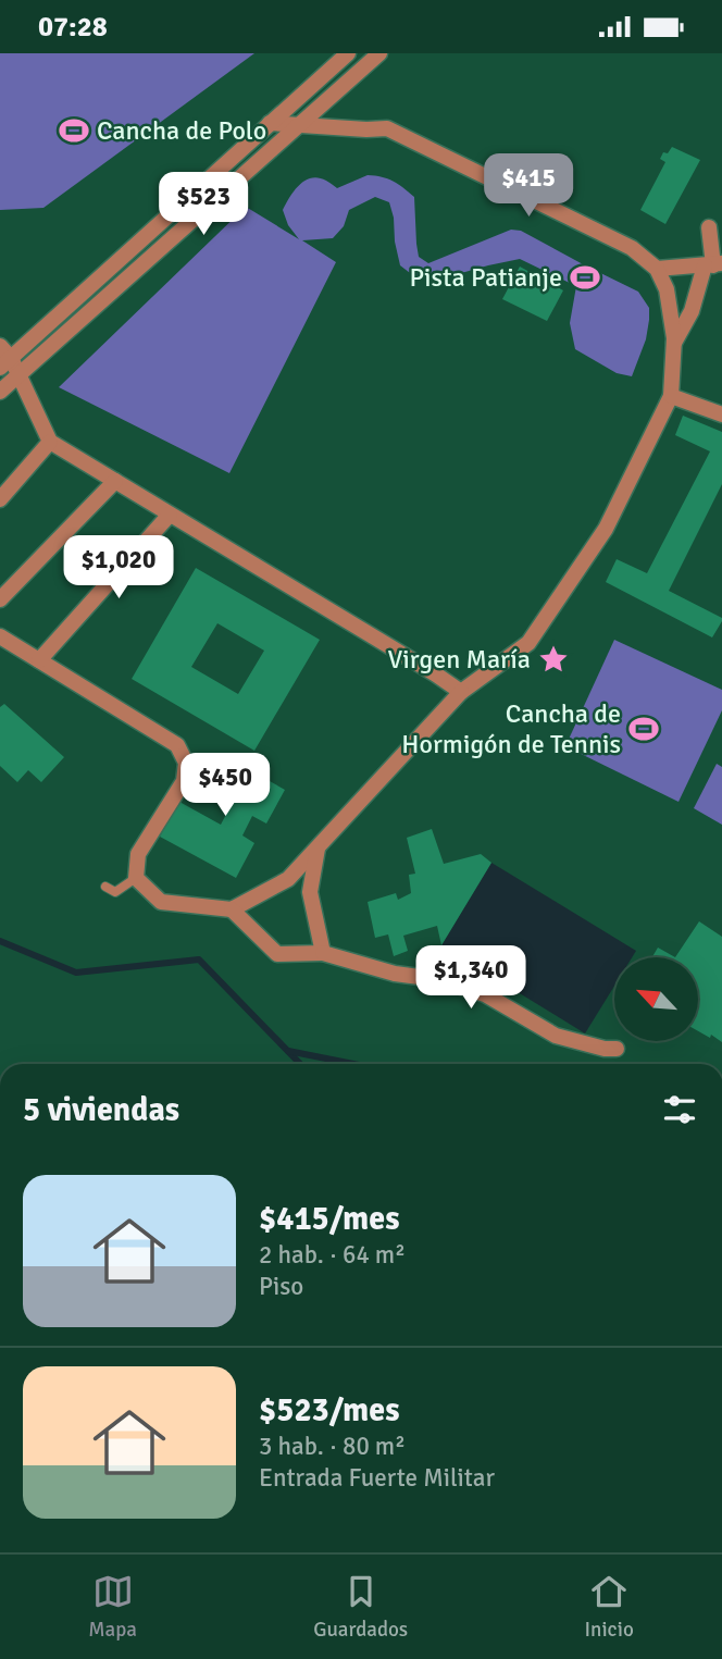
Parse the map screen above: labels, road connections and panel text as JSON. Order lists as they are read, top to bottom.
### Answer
{
  "places": {
    "sports": ["Cancha de Polo", "Pista Patianje", "Cancha de Hormigón de Tennis"],
    "place": ["Virgen María"]
  },
  "north": "top left",
  "page": {
    "status": "07:28",
    "price": [
      "$415",
      "$523",
      "$1,020",
      "$450",
      "$1,340"
    ],
    "heading": "5 viviendas",
    "list": [
      {
        "name": "$415/mes",
        "note": "2 hab. · 64 m² · Piso"
      },
      {
        "name": "$523/mes",
        "note": "3 hab. · 80 m² · Entrada Fuerte Militar"
      }
    ],
    "tabs": ["Mapa", "Guardados", "Inicio"]
  }
}
